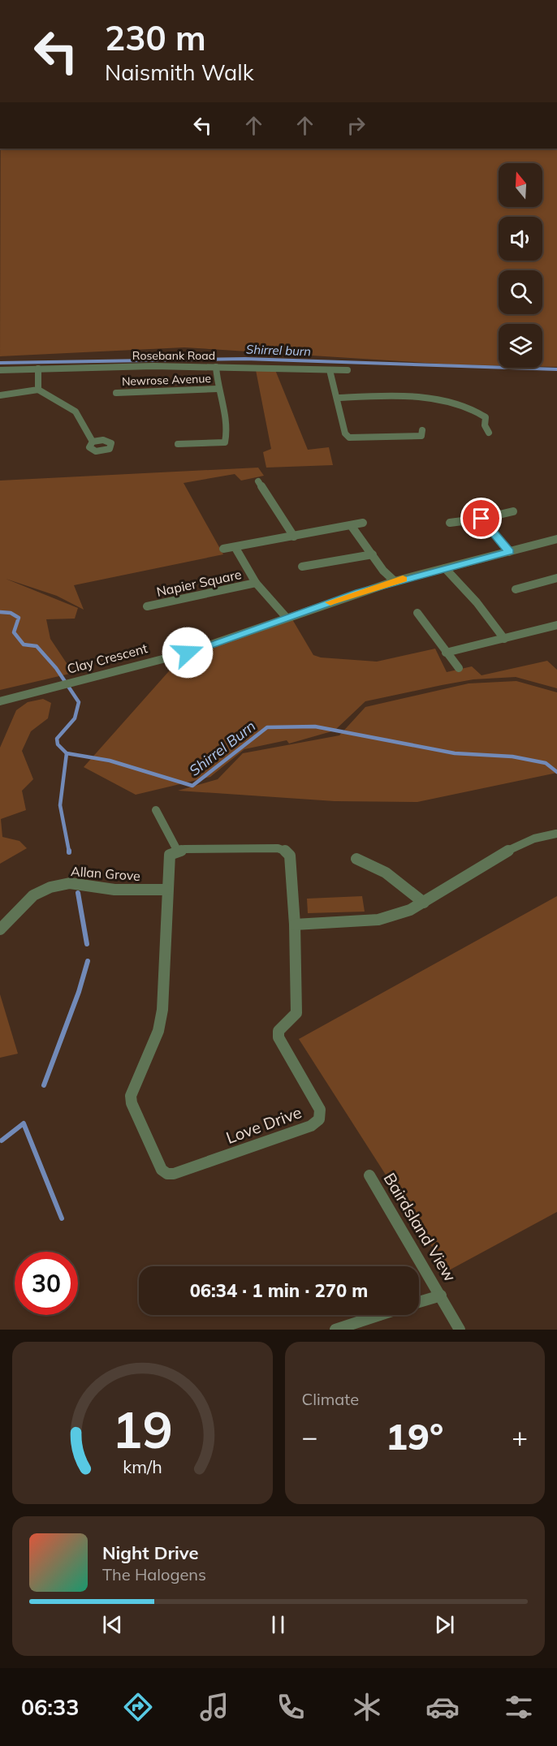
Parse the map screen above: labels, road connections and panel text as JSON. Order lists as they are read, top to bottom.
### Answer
{
  "streets": {
    "street": [
      "Rosebank Road",
      "Newrose Avenue",
      "Napier Square",
      "Clay Crescent",
      "Allan Grove",
      "Love Drive",
      "Bairdsland View"
    ]
  },
  "crossings": [
    ["Napier Square", "Clay Crescent"],
    ["Allan Grove", "Love Drive"]
  ],
  "water": ["Shirrel burn", "Shirrel Burn"],
  "north": "top",
  "page": {
    "turn": ["230 m", "Naismith Walk"],
    "limit": "30",
    "trip": "06:34 · 1 min · 270 m",
    "tile": "Climate",
    "heat": ["−", "19°", "+"],
    "song": ["Night Drive", "The Halogens"],
    "tabs": "06:33",
    "gauge": ["19", "km/h"]
  }
}
